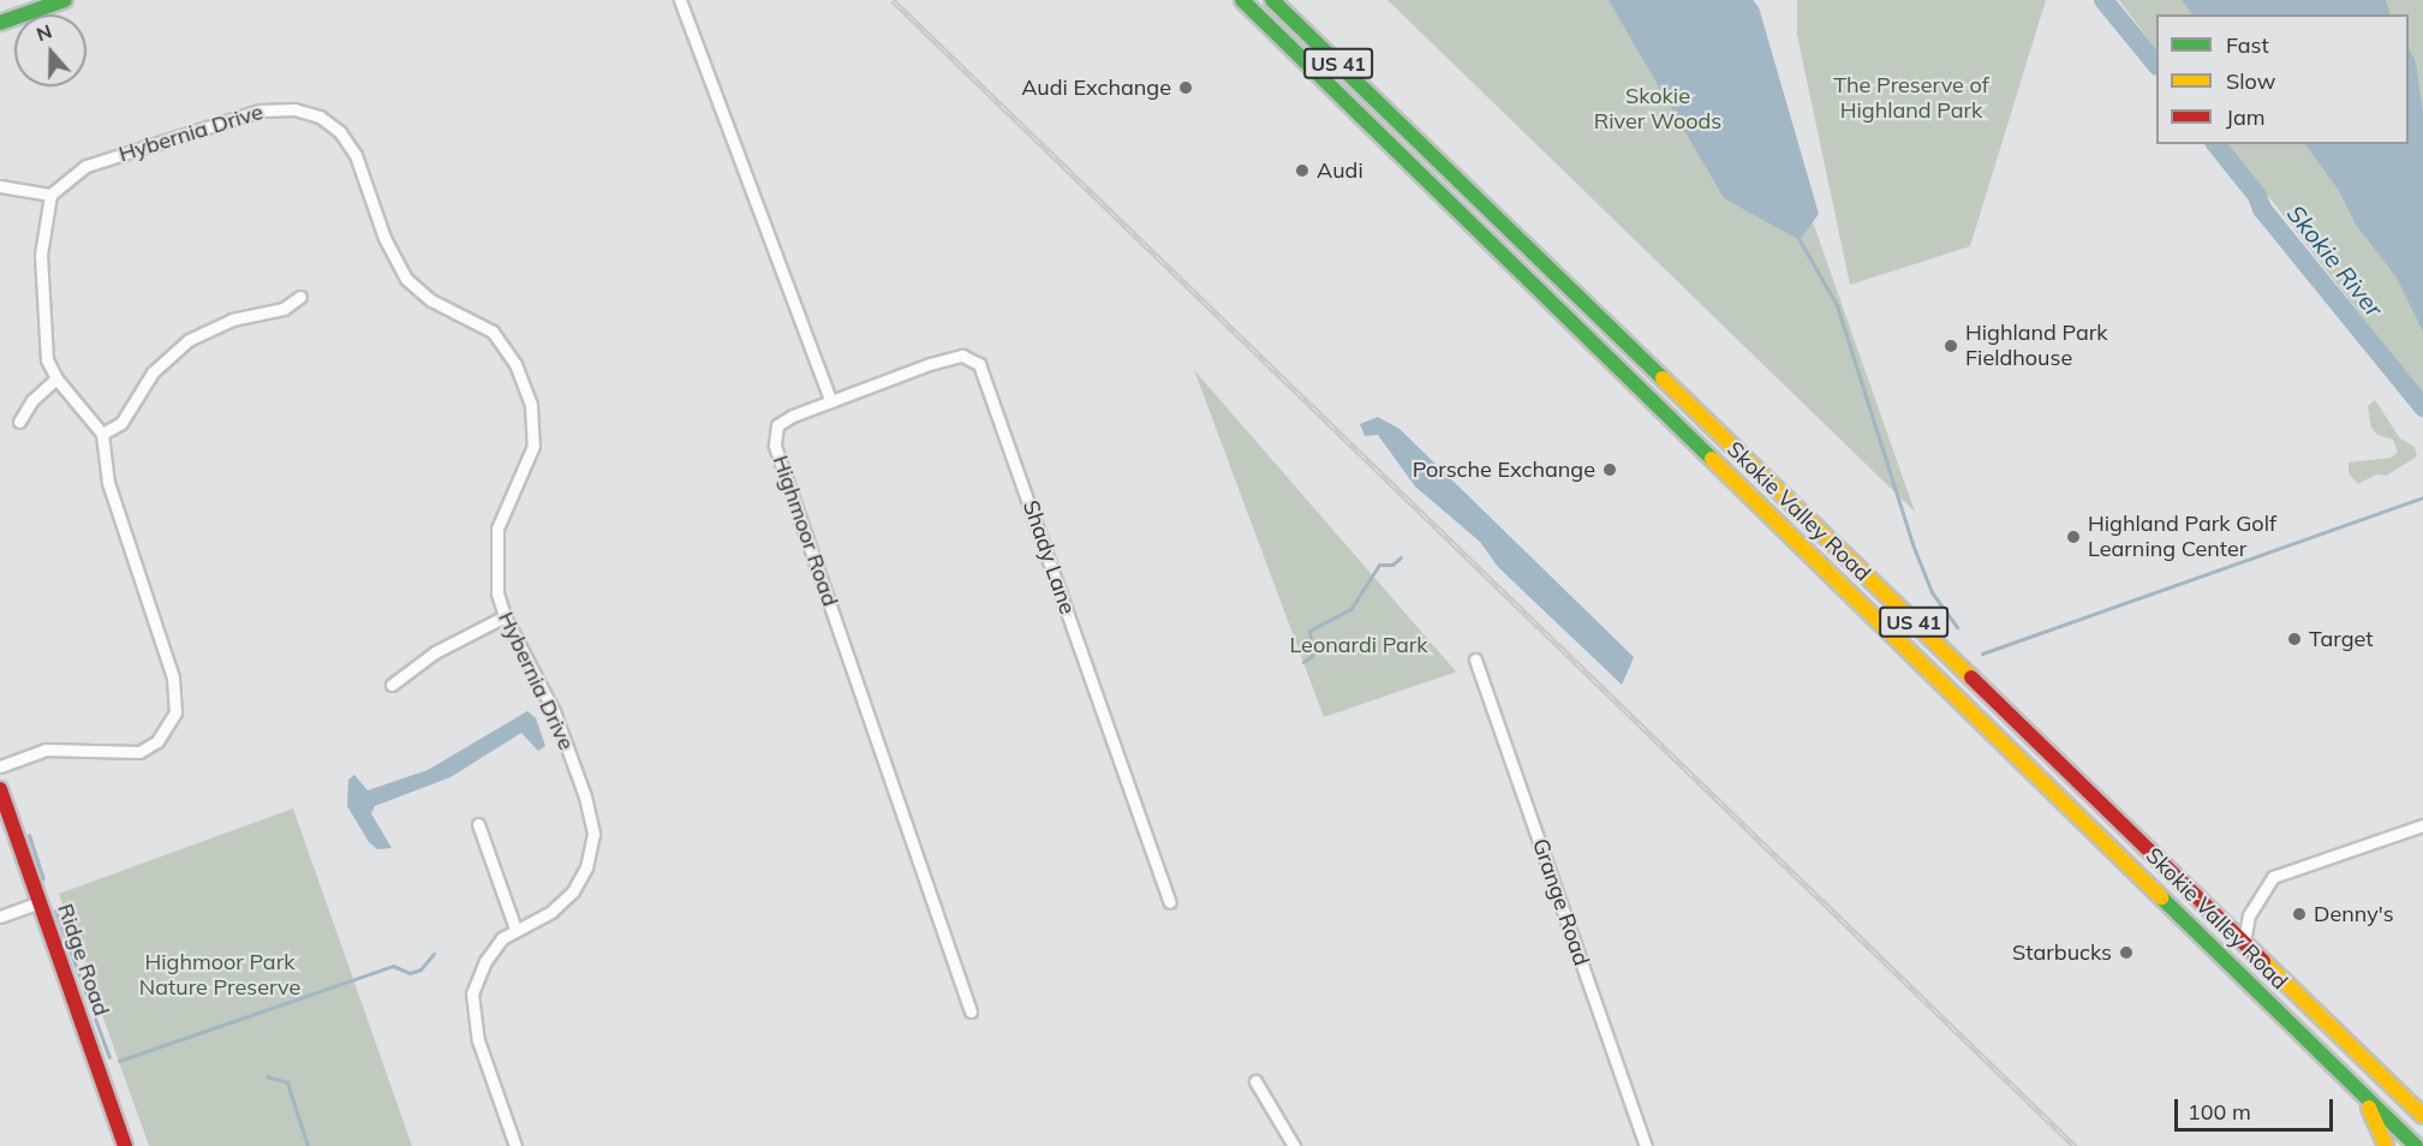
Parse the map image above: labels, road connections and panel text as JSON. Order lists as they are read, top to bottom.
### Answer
{
  "streets": {
    "main road": ["US 41", "Skokie Valley Road", "Ridge Road"],
    "street": [
      "Hybernia Drive",
      "Highmoor Road",
      "Shady Lane",
      "Grange Road"
    ]
  },
  "crossings": [
    ["Highmoor Road", "Shady Lane"]
  ],
  "water": ["Skokie River"],
  "parks": [
    "The Preserve of Highland Park",
    "Skokie River Woods",
    "Leonardi Park",
    "Highmoor Park Nature Preserve"
  ],
  "places": [
    "Audi Exchange",
    "Audi",
    "Highland Park Fieldhouse",
    "Porsche Exchange",
    "Highland Park Golf Learning Center",
    "Target",
    "Denny's",
    "Starbucks"
  ],
  "legend": ["Fast", "Slow", "Jam"],
  "scale_bar": "100 m",
  "north": "top"
}
